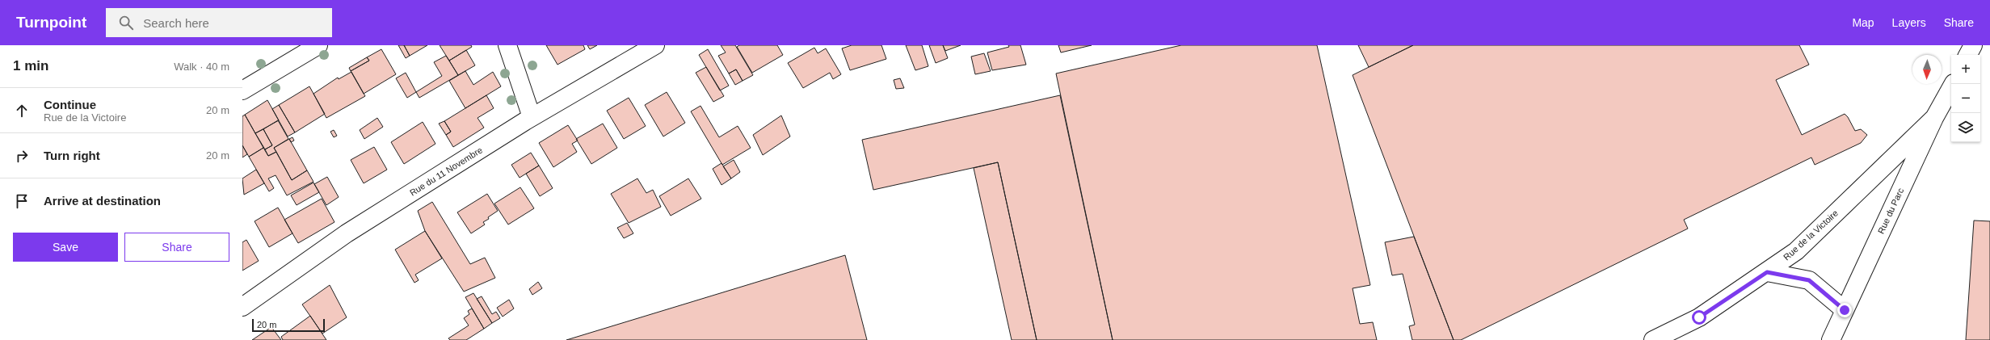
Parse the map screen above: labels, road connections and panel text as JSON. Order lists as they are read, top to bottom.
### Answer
{
  "streets": {
    "street": ["Rue du 11 Novembre", "Rue du Parc", "Rue de la Victoire"]
  },
  "crossings": [
    ["Rue du Parc", "Rue de la Victoire"]
  ],
  "scale_bar": "20 m",
  "north": "bottom",
  "page": {
    "header": "Turnpoint",
    "search": "Search here",
    "nav": ["Map", "Layers", "Share"],
    "heading": ["1 min", "Walk · 40 m"],
    "map_buttons": ["+", "−"],
    "list": [
      ["Continue", "Rue de la Victoire", "20 m"],
      ["Turn right", "20 m"],
      "Arrive at destination"
    ],
    "buttons": ["Save", "Share"],
    "scale": "20 m"
  }
}
